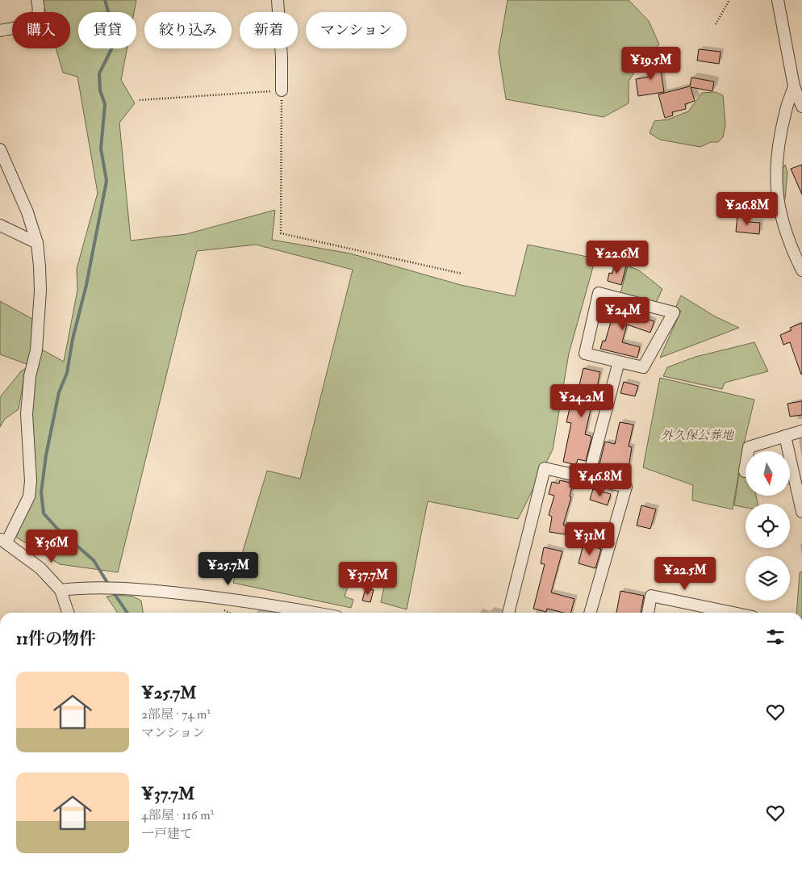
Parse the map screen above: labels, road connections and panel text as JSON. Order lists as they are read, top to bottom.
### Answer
{
  "parks": ["外久保公葬地"],
  "north": "bottom",
  "page": {
    "chip": [
      "購入",
      "賃貸",
      "絞り込み",
      "新着",
      "マンション"
    ],
    "price": [
      "¥19.5M",
      "¥26.8M",
      "¥22.6M",
      "¥24M",
      "¥24.2M",
      "¥46.8M",
      "¥31M",
      "¥36M",
      "¥25.7M",
      "¥22.5M",
      "¥37.7M"
    ],
    "heading": "11件の物件",
    "list": [
      {
        "name": "¥25.7M",
        "note": "2部屋 · 74 m² · マンション"
      },
      {
        "name": "¥37.7M",
        "note": "4部屋 · 116 m² · 一戸建て"
      }
    ]
  }
}
